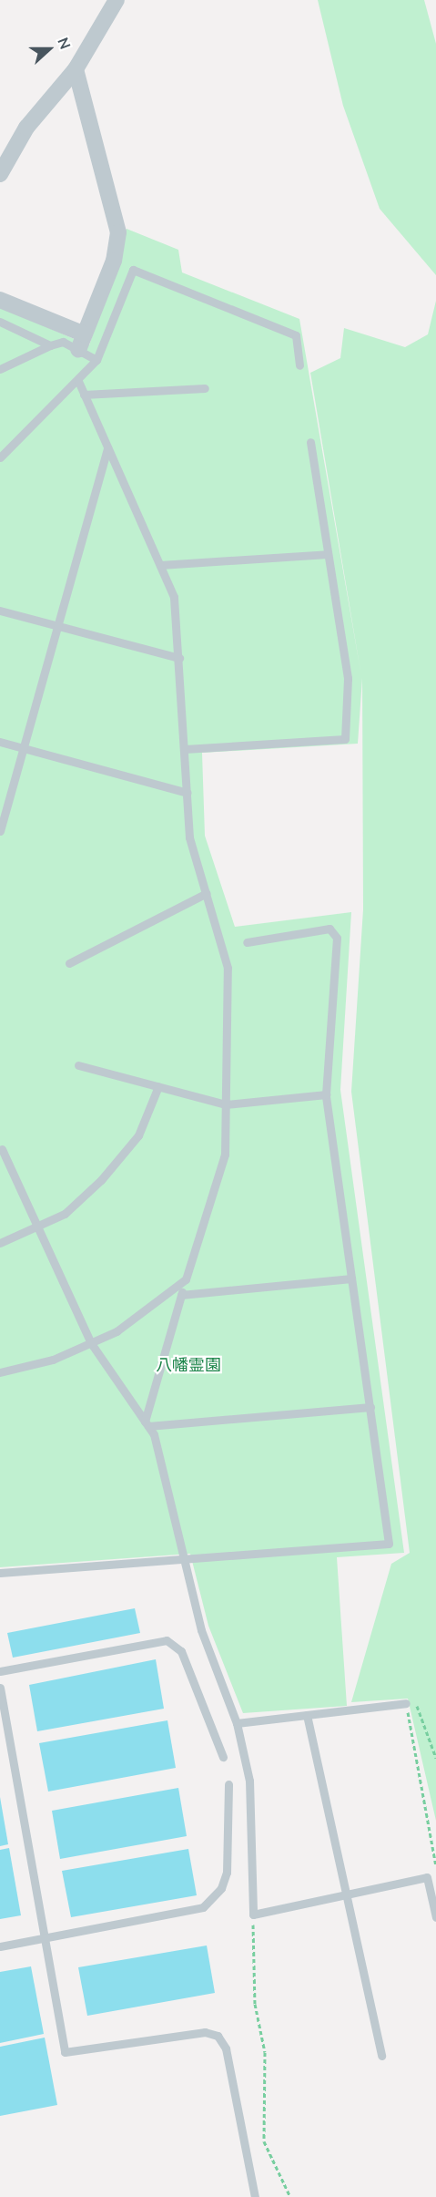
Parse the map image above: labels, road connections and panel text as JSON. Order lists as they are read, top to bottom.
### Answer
{
  "parks": ["八幡霊園"],
  "north": "right"
}
